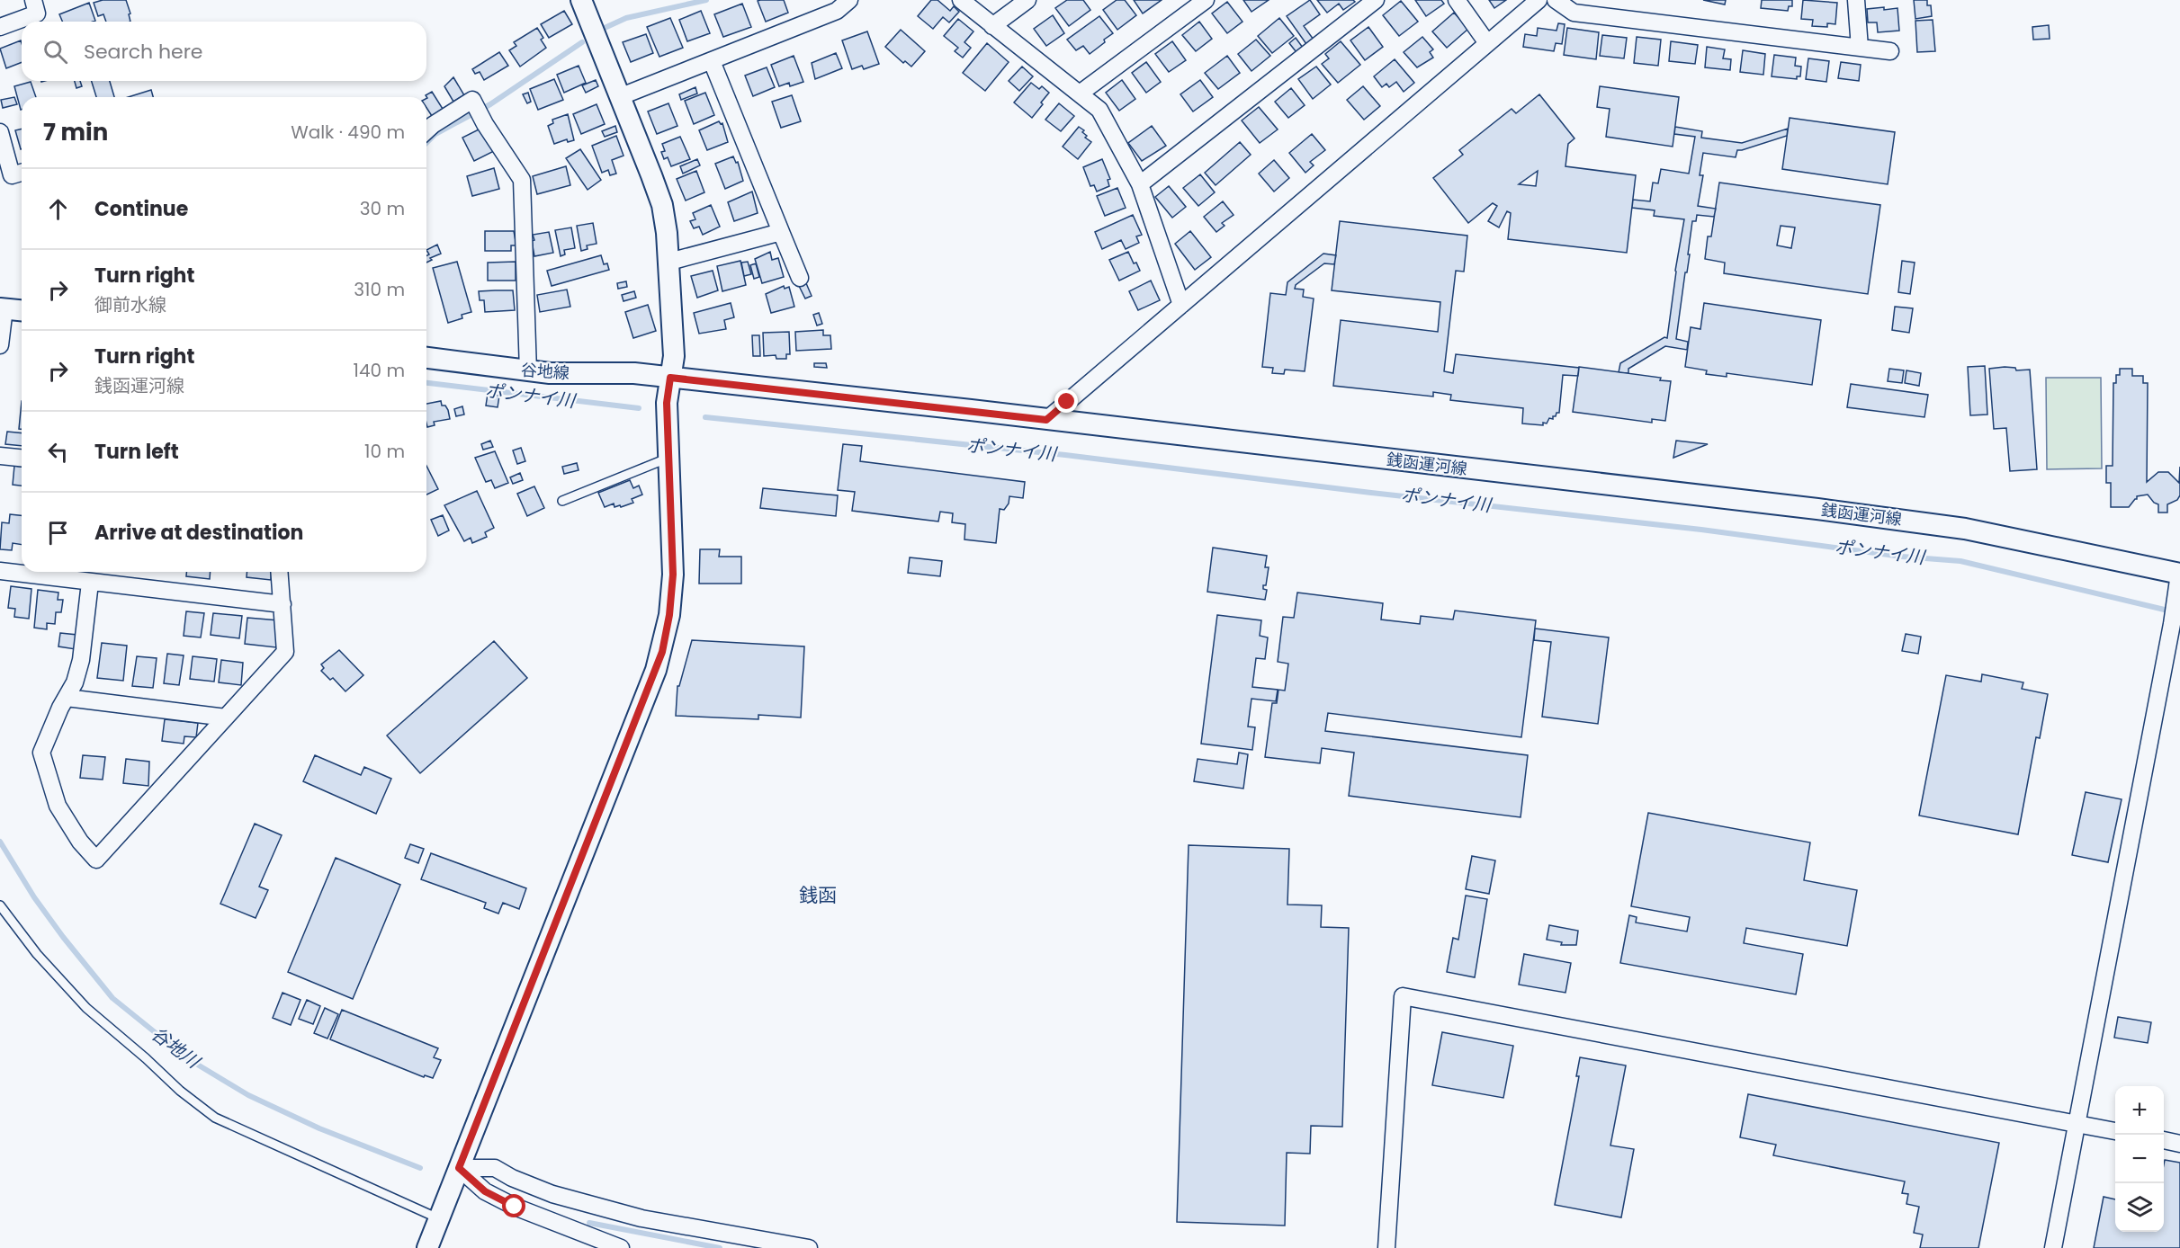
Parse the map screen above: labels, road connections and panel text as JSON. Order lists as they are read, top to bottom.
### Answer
{
  "streets": {
    "street": ["谷地線", "銭函運河線"]
  },
  "crossings": [
    ["谷地線", "銭函運河線"]
  ],
  "districts": ["銭函"],
  "water": ["ポンナイ川", "谷地川"],
  "page": {
    "search": "Search here",
    "heading": ["7 min", "Walk · 490 m"],
    "list": [
      ["Continue", "30 m"],
      ["Turn right", "御前水線", "310 m"],
      ["Turn right", "銭函運河線", "140 m"],
      ["Turn left", "10 m"],
      "Arrive at destination"
    ],
    "map_buttons": ["+", "−"]
  }
}
